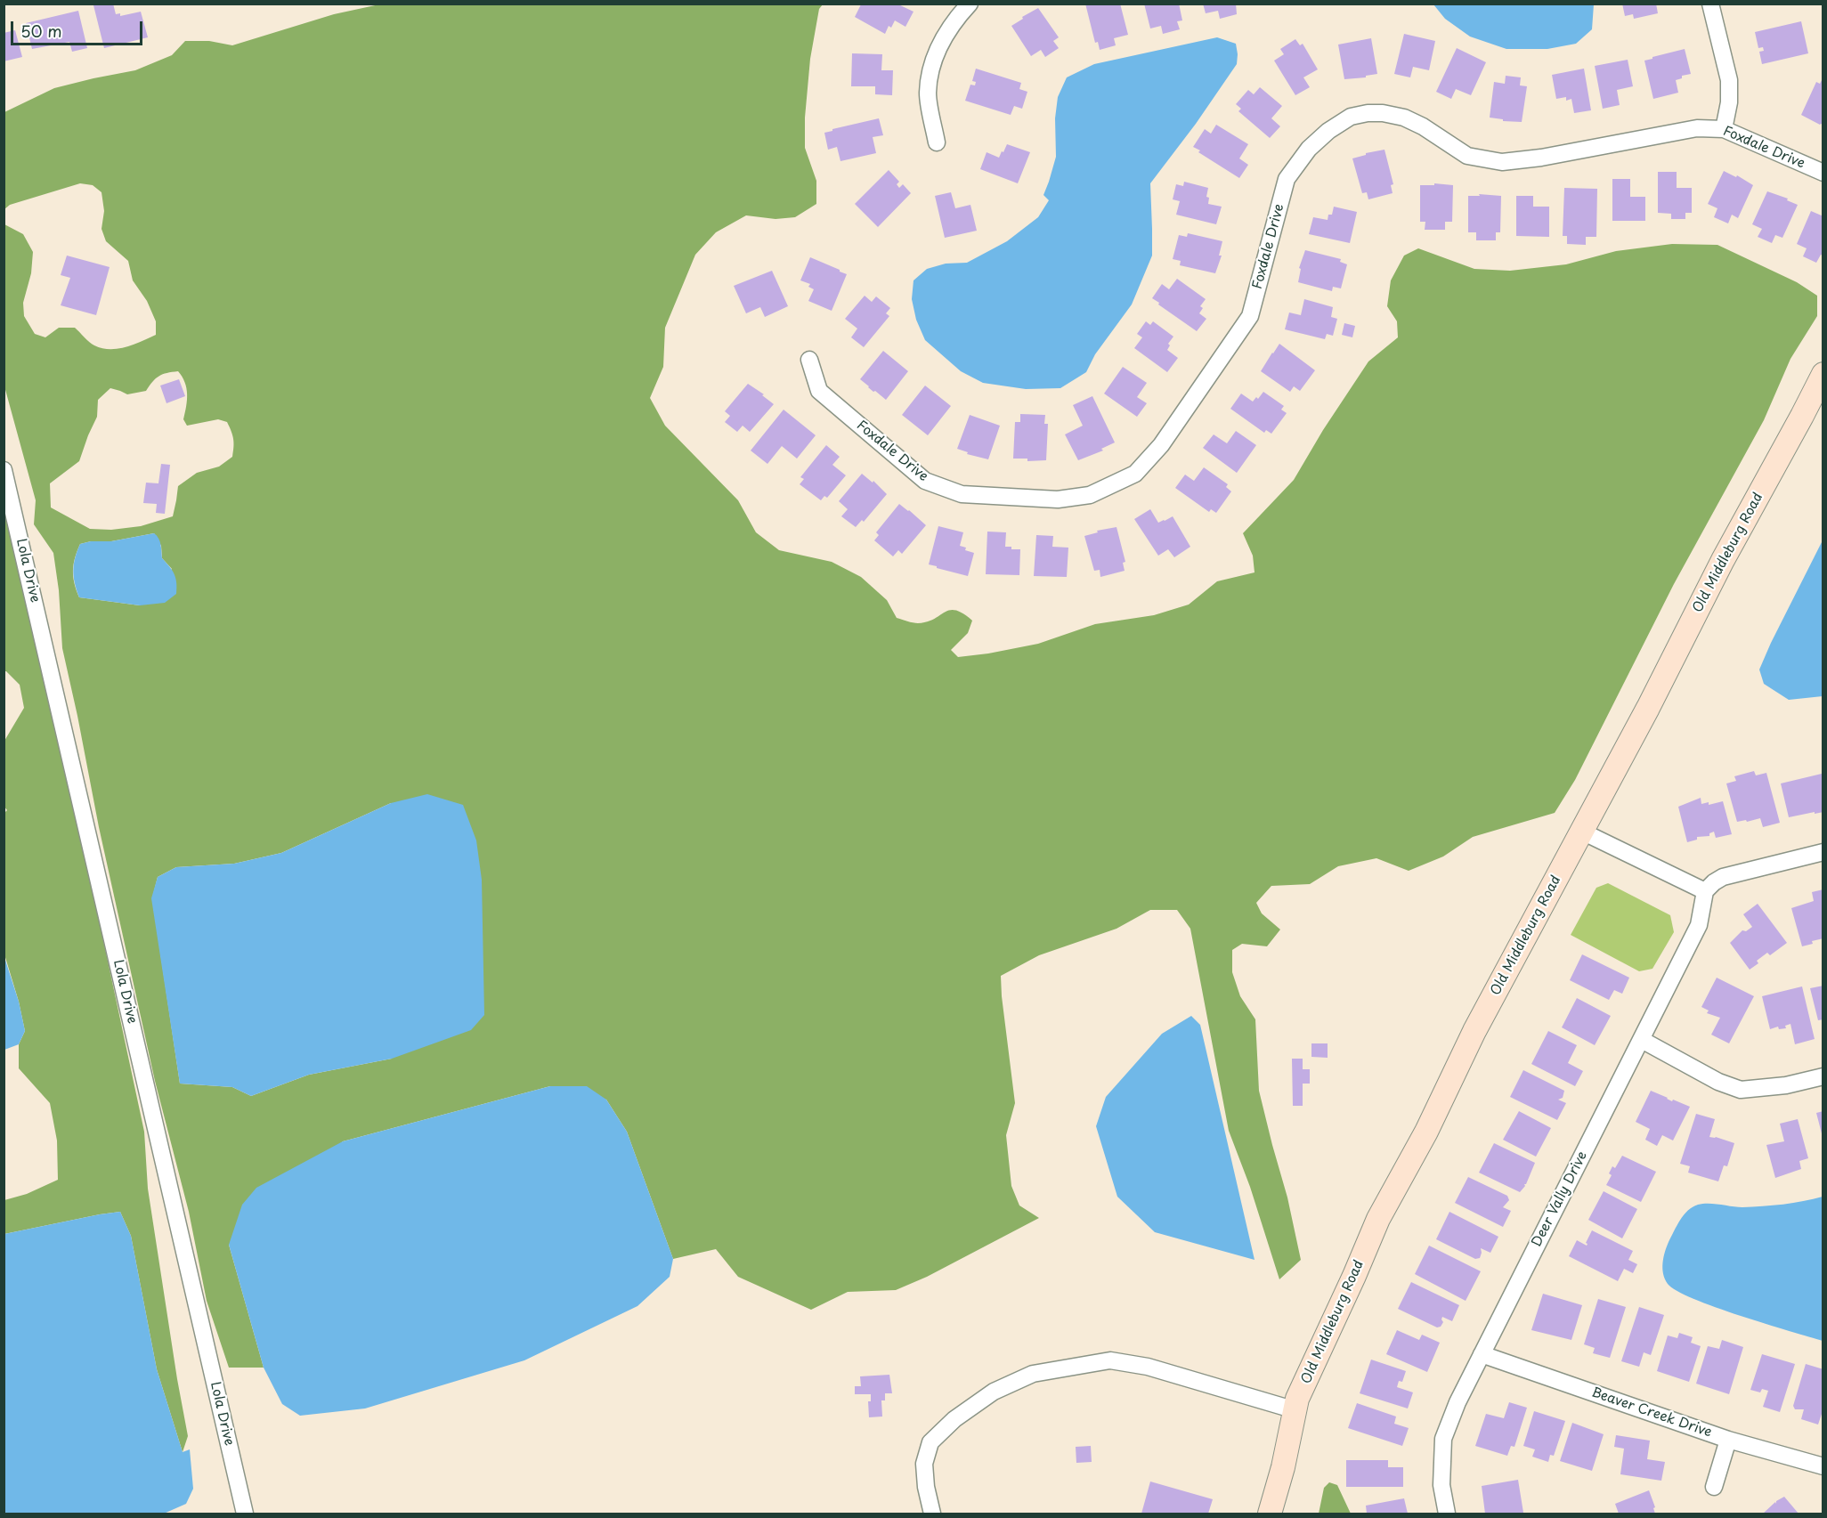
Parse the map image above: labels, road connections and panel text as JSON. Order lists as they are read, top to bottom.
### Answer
{
  "streets": {
    "main road": ["Old Middleburg Road"],
    "street": [
      "Foxdale Drive",
      "Lola Drive",
      "Deer Vally Drive",
      "Beaver Creek Drive"
    ]
  },
  "crossings": [
    ["Deer Vally Drive", "Beaver Creek Drive"]
  ],
  "scale_bar": "50 m"
}
